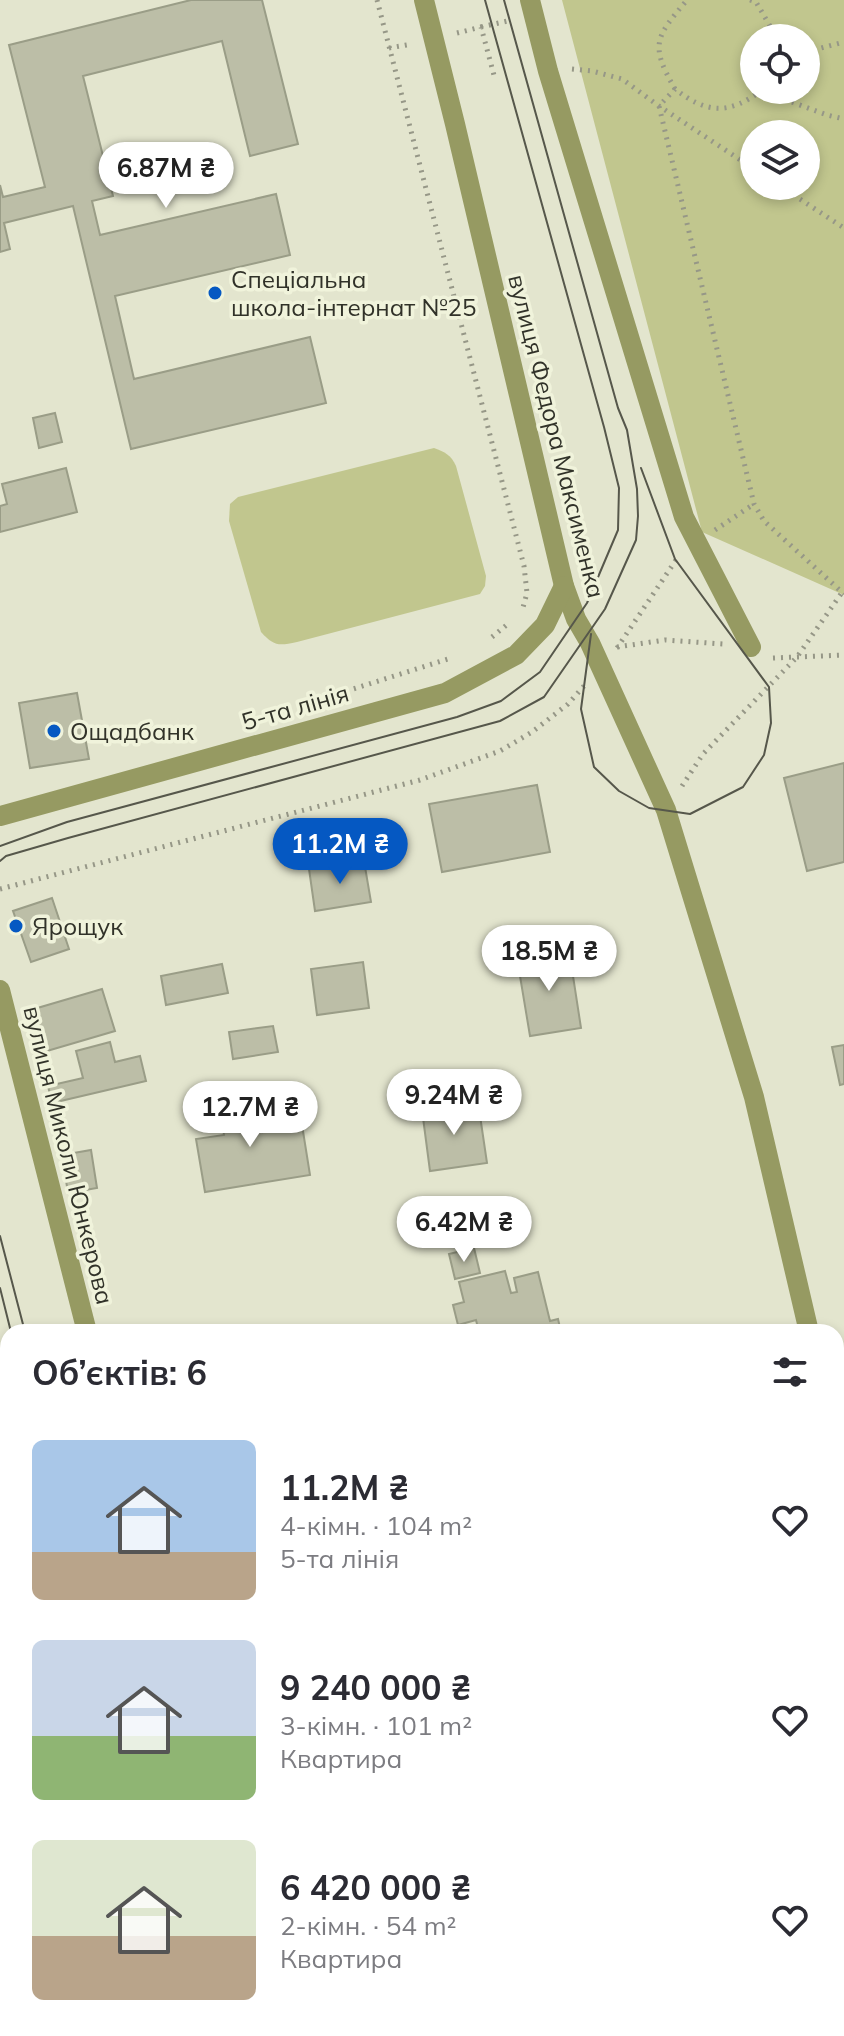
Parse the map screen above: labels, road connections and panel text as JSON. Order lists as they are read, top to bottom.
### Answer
{
  "streets": {
    "street": ["вулиця Федора Максименка", "5-та лінія", "вулиця Миколи Юнкерова"]
  },
  "crossings": [
    ["вулиця Федора Максименка", "5-та лінія"]
  ],
  "places": ["Спеціальна школа-інтернат №25", "Ощадбанк", "Ярощук"],
  "page": {
    "price": [
      "6.87M ₴",
      "11.2M ₴",
      "18.5M ₴",
      "9.24M ₴",
      "12.7M ₴",
      "6.42M ₴"
    ],
    "heading": "Об’єктів: 6",
    "list": [
      {
        "name": "11.2M ₴",
        "note": "4-кімн. · 104 m² · 5-та лінія"
      },
      {
        "name": "9 240 000 ₴",
        "note": "3-кімн. · 101 m² · Квартира"
      },
      {
        "name": "6 420 000 ₴",
        "note": "2-кімн. · 54 m² · Квартира"
      }
    ]
  }
}
